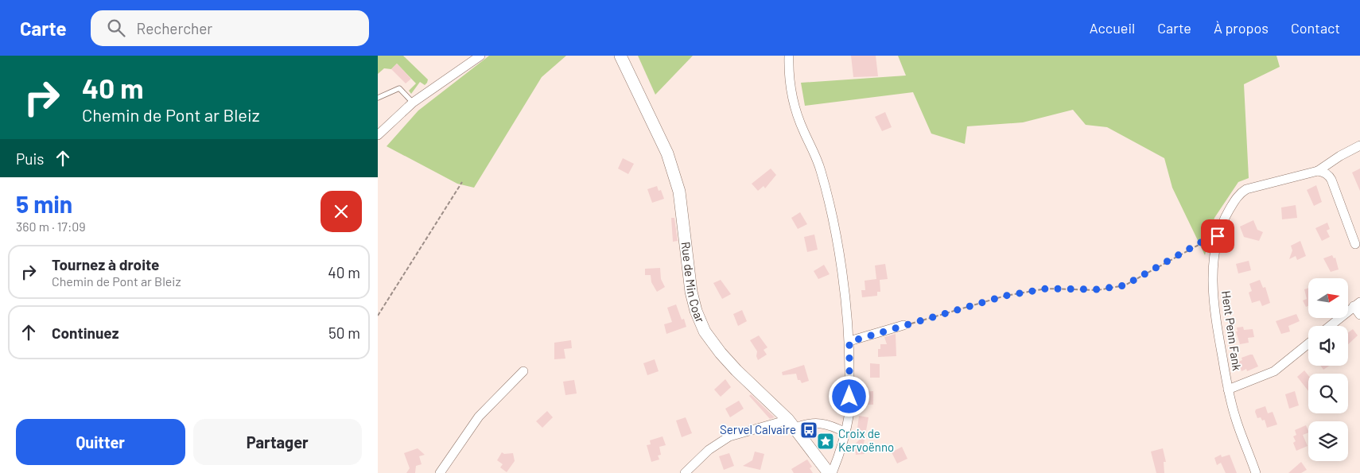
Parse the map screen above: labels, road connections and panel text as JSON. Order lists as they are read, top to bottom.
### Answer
{
  "streets": {
    "street": ["Rue de Min Coar", "Hent Penn Fank"]
  },
  "places": {
    "bus stop": ["Servel Calvaire"],
    "place": ["Croix de Kervoënno"]
  },
  "north": "right",
  "page": {
    "header": "Carte",
    "search": "Rechercher",
    "nav": [
      "Accueil",
      "Carte",
      "À propos",
      "Contact"
    ],
    "turn": ["40 m", "Chemin de Pont ar Bleiz"],
    "then": "Puis",
    "heading": ["5 min", "360 m · 17:09"],
    "list": [
      {
        "name": "Tournez à droite",
        "note": "Chemin de Pont ar Bleiz",
        "value": "40 m"
      },
      {
        "name": "Continuez",
        "value": "50 m"
      }
    ],
    "buttons": ["Quitter", "Partager"]
  }
}
